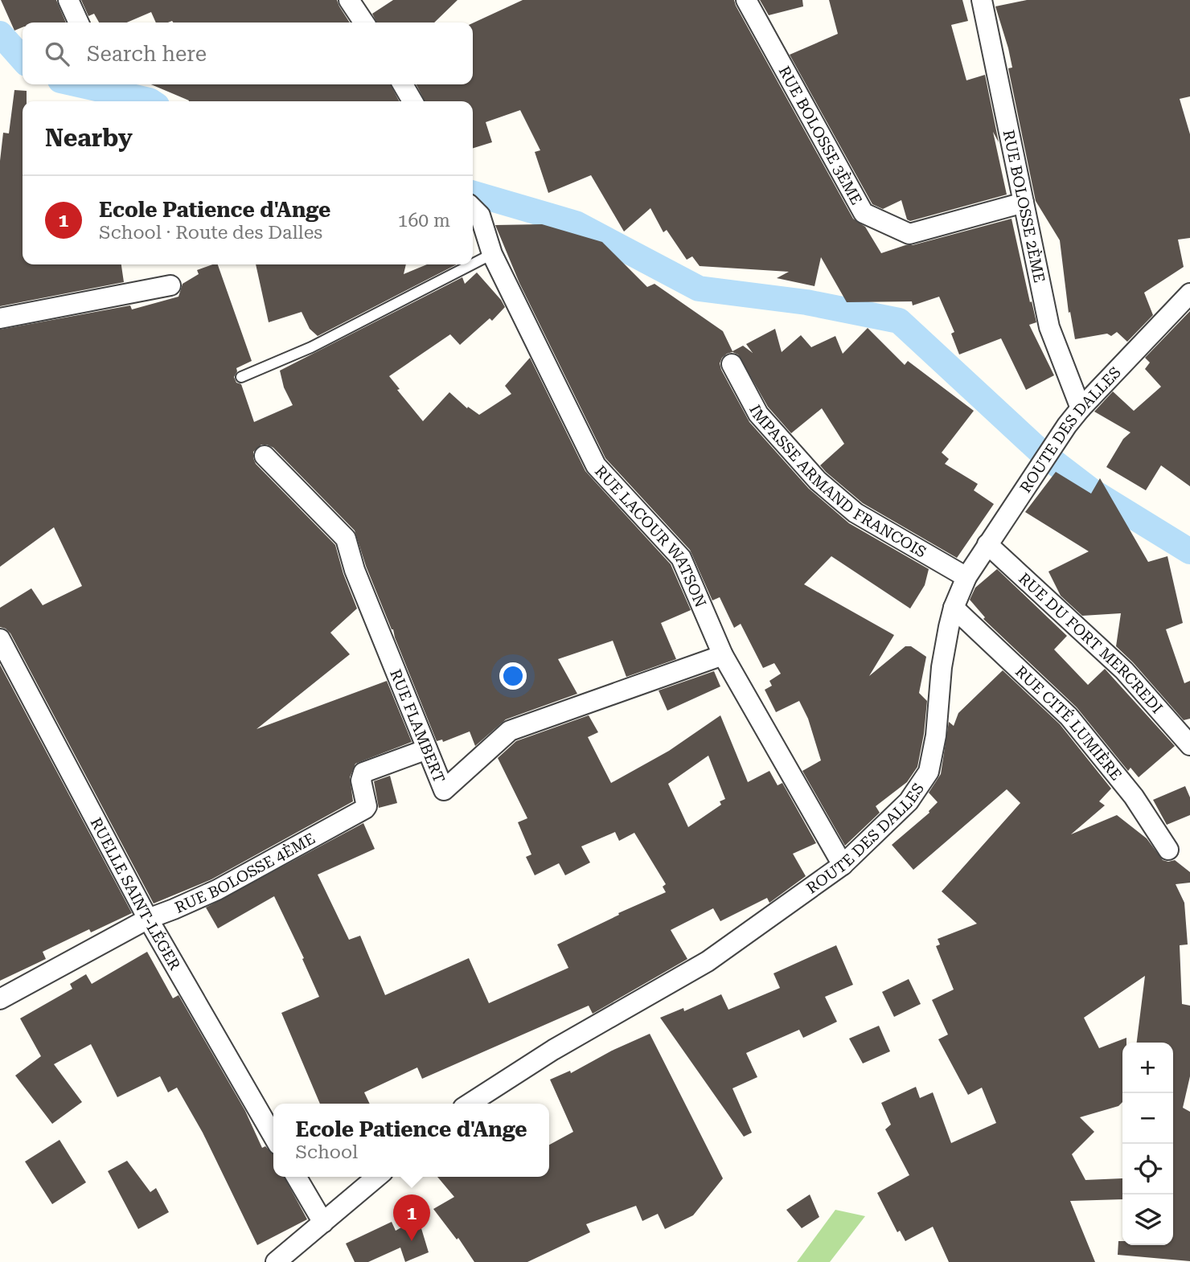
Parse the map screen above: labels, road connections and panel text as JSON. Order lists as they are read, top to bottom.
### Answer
{
  "streets": {
    "street": [
      "RUE BOLOSSE 3ÈME",
      "RUE BOLOSSE 2ÈME",
      "ROUTE DES DALLES",
      "IMPASSE ARMAND FRANCOIS",
      "RUE LACOUR WATSON",
      "RUE DU FORT MERCREDI",
      "RUE CITÉ LUMIÈRE",
      "RUE FLAMBERT",
      "RUE BOLOSSE 4ÈME",
      "RUELLE SAINT-LÉGER"
    ]
  },
  "crossings": [
    ["RUE BOLOSSE 3ÈME", "RUE BOLOSSE 2ÈME"],
    ["RUE BOLOSSE 2ÈME", "ROUTE DES DALLES"],
    ["ROUTE DES DALLES", "IMPASSE ARMAND FRANCOIS"],
    ["ROUTE DES DALLES", "RUE LACOUR WATSON"],
    ["ROUTE DES DALLES", "RUE DU FORT MERCREDI"],
    ["ROUTE DES DALLES", "RUE CITÉ LUMIÈRE"],
    ["RUE LACOUR WATSON", "RUE FLAMBERT"],
    ["RUE FLAMBERT", "RUE BOLOSSE 4ÈME"],
    ["RUE BOLOSSE 4ÈME", "RUELLE SAINT-LÉGER"]
  ],
  "page": {
    "search": "Search here",
    "heading": "Nearby",
    "list": [
      {
        "mark": "1",
        "name": "Ecole Patience d'Ange",
        "note": "School · Route des Dalles",
        "value": "160 m"
      }
    ],
    "map_buttons": ["+", "−"],
    "popup": ["Ecole Patience d'Ange", "School"],
    "pins": "1"
  }
}
